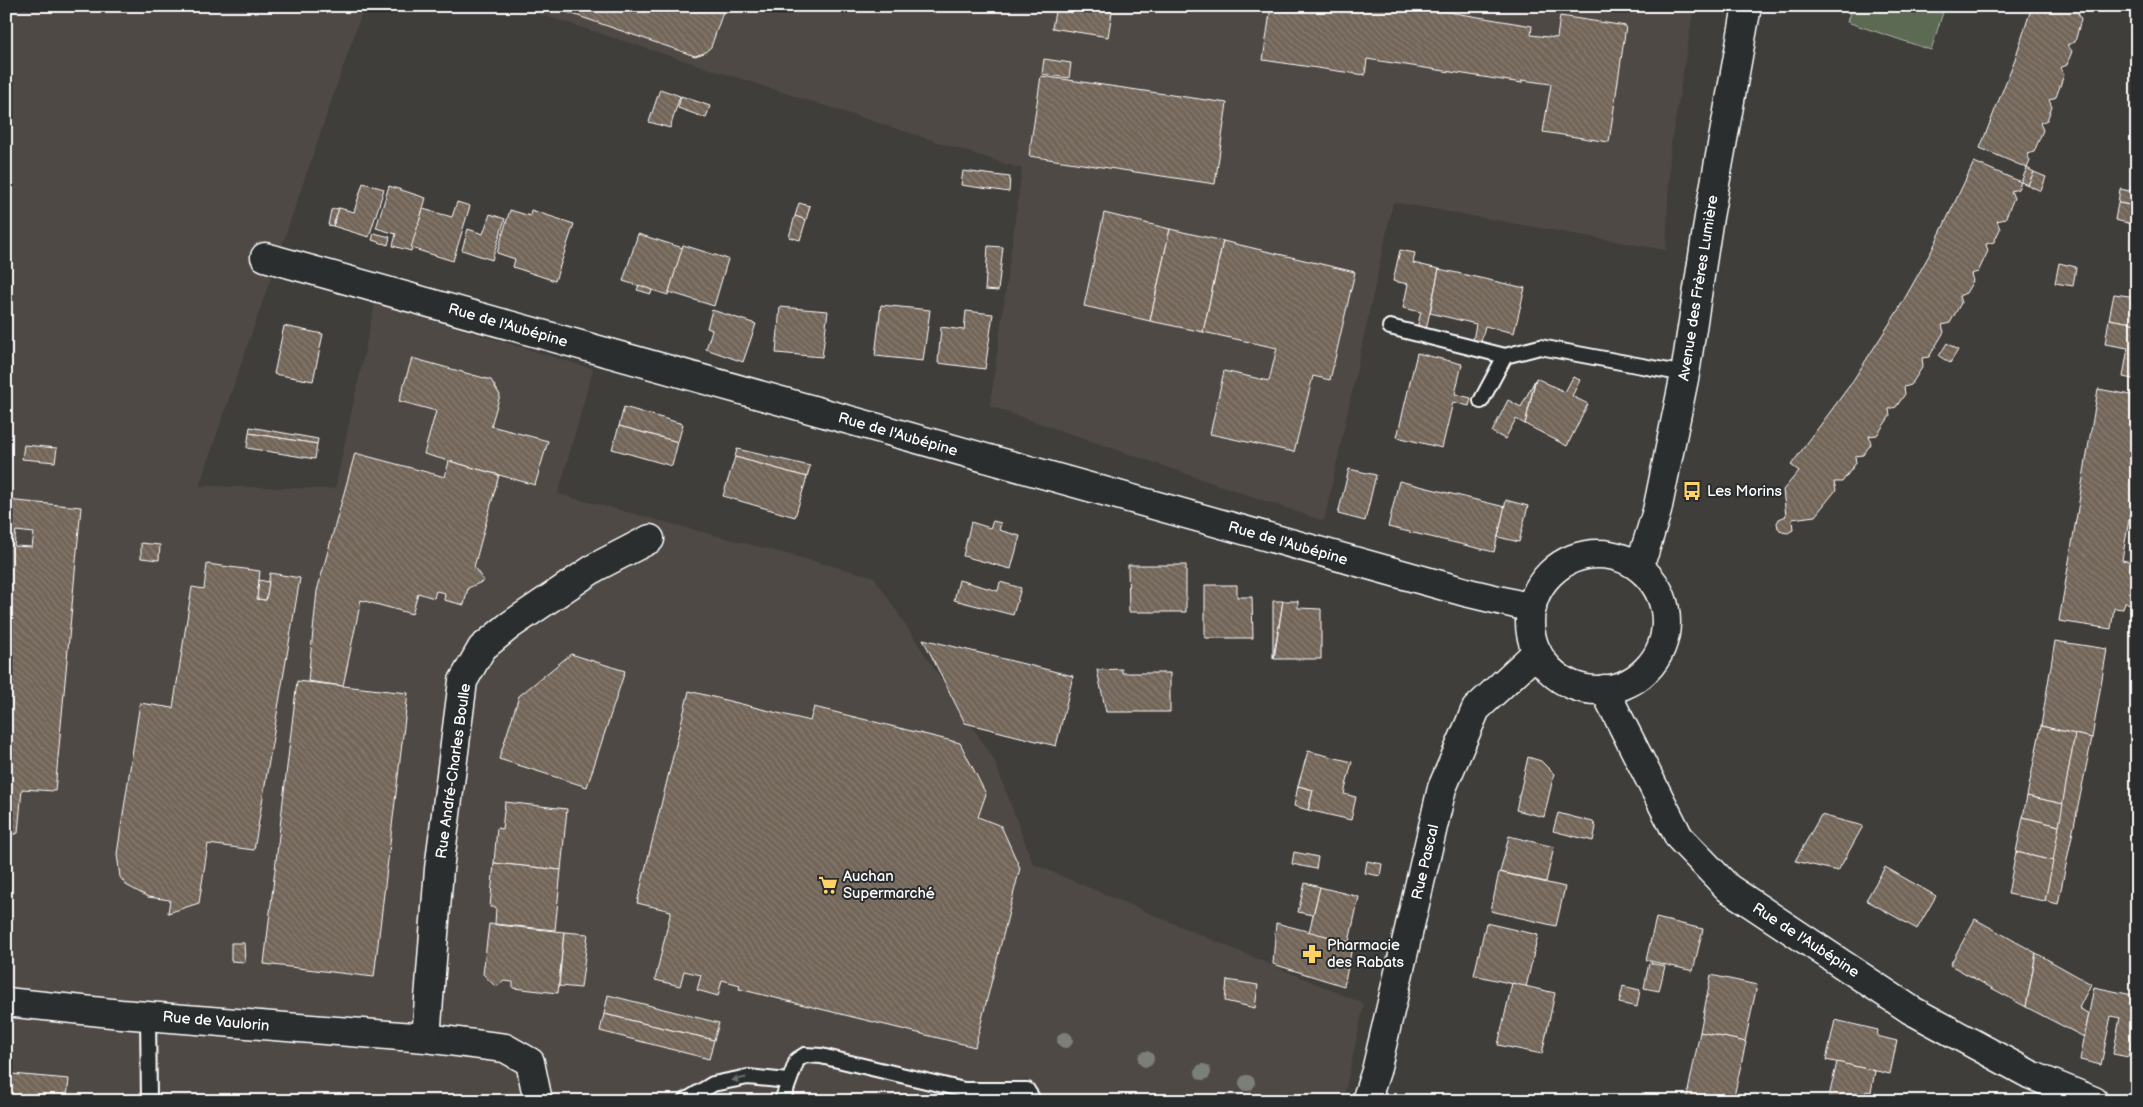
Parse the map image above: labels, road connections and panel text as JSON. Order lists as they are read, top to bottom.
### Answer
{
  "streets": {
    "street": [
      "Avenue des Frères Lumière",
      "Rue de l'Aubépine",
      "Rue André-Charles Boulle",
      "Rue Pascal",
      "Rue de Vaulorin"
    ]
  },
  "crossings": [
    ["Avenue des Frères Lumière", "Rue de l'Aubépine"],
    ["Avenue des Frères Lumière", "Rue Pascal"],
    ["Rue de l'Aubépine", "Rue Pascal"],
    ["Rue André-Charles Boulle", "Rue de Vaulorin"]
  ],
  "places": {
    "bus stop": ["Les Morins"],
    "supermarket": ["Auchan Supermarché"],
    "pharmacy": ["Pharmacie des Rabats"]
  }
}
